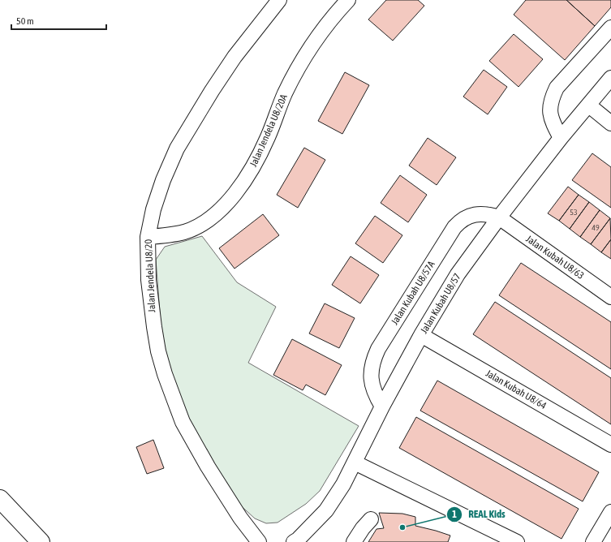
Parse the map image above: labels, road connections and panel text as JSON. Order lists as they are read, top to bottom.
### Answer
{
  "streets": {
    "street": [
      "Jalan Jendela U8/20A",
      "Jalan Kubah U8/63",
      "Jalan Jendela U8/20",
      "Jalan Kubah U8/57A",
      "Jalan Kubah U8/57",
      "Jalan Kubah U8/64"
    ]
  },
  "crossings": [
    ["Jalan Jendela U8/20A", "Jalan Jendela U8/20"],
    ["Jalan Kubah U8/63", "Jalan Kubah U8/57A"],
    ["Jalan Kubah U8/63", "Jalan Kubah U8/57"],
    ["Jalan Kubah U8/57A", "Jalan Kubah U8/57"],
    ["Jalan Kubah U8/57", "Jalan Kubah U8/64"]
  ],
  "places": ["REAL Kids"],
  "house_numbers": ["53", "49"],
  "scale_bar": "50 m"
}
